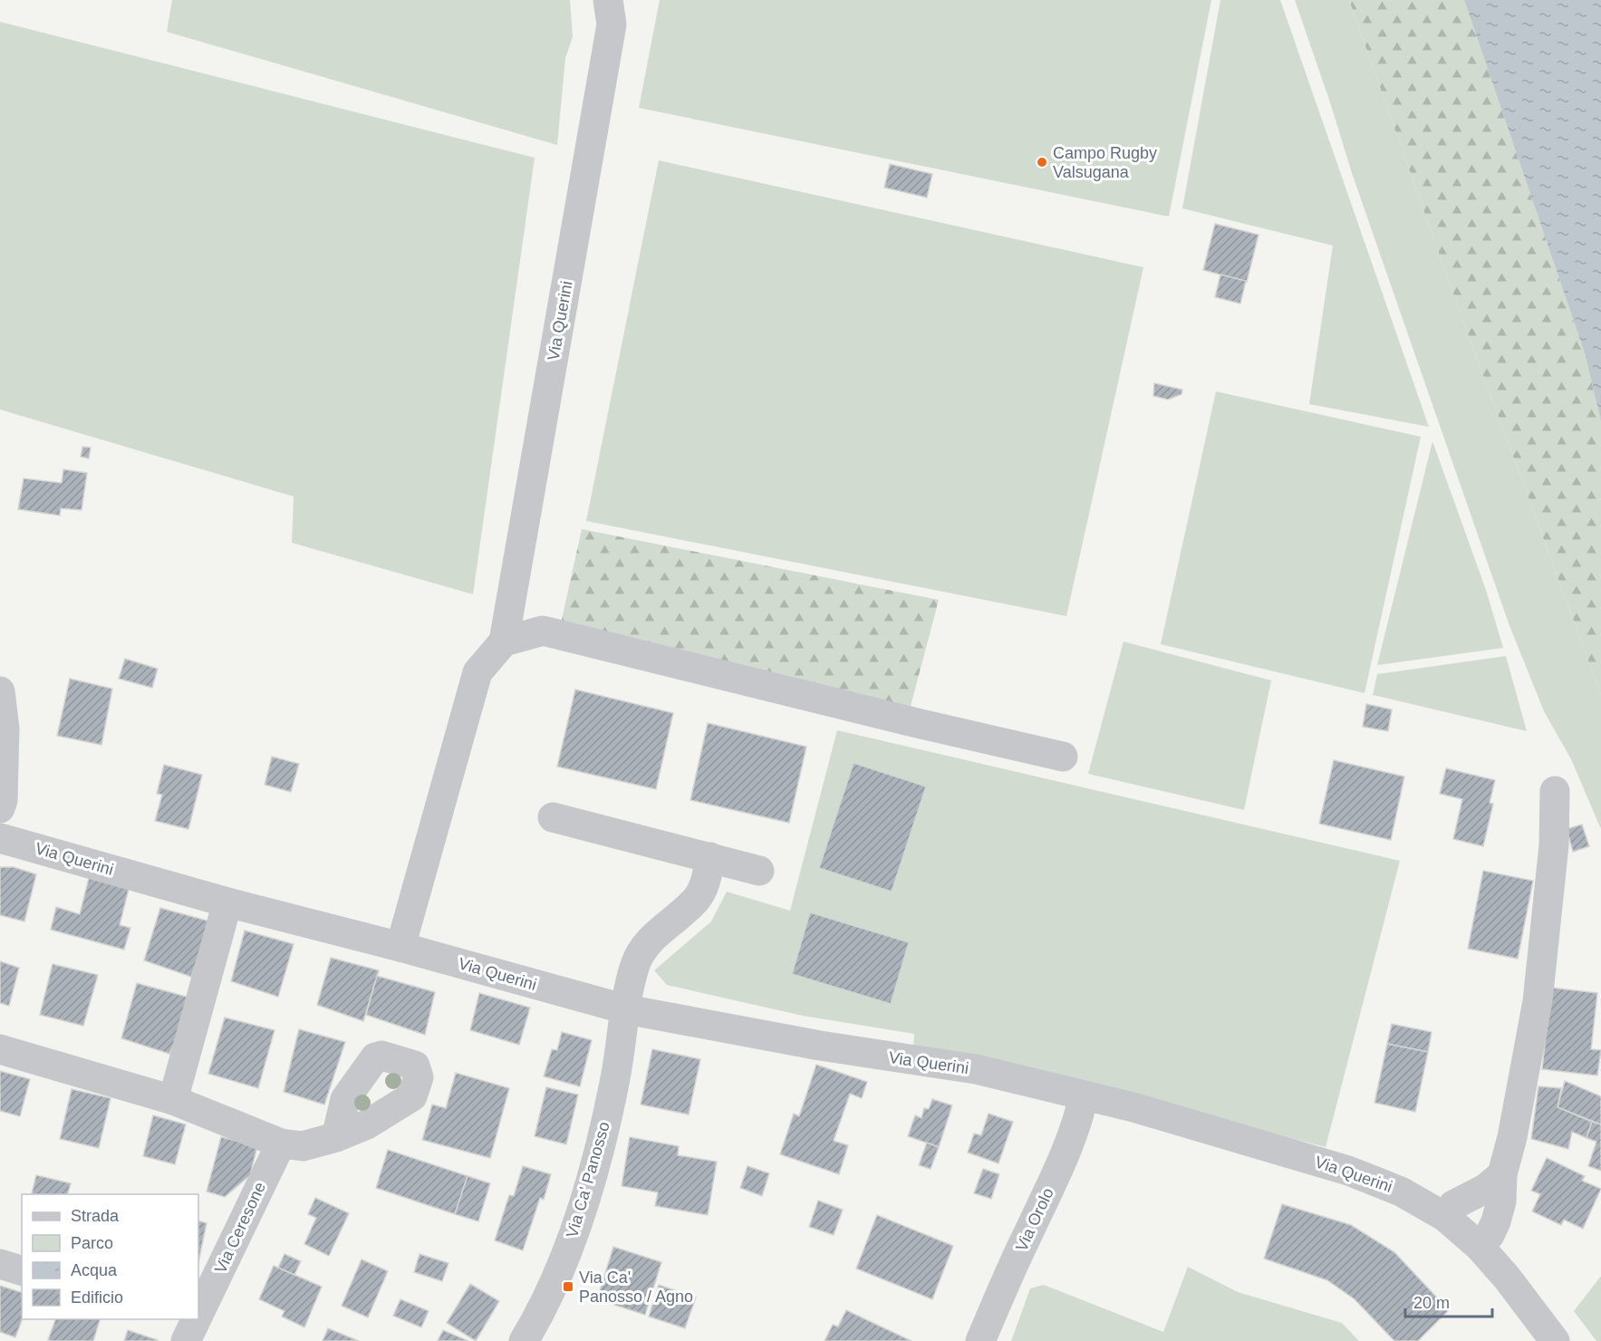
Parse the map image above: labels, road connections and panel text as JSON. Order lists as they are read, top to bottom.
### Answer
{
  "streets": {
    "street": [
      "Via Querini",
      "Via Ca' Panosso",
      "Via Orolo",
      "Via Ceresone"
    ]
  },
  "crossings": [
    ["Via Querini", "Via Ca' Panosso"],
    ["Via Querini", "Via Orolo"]
  ],
  "places": {
    "other": ["Campo Rugby Valsugana"],
    "transit": ["Via Ca' Panosso / Agno"]
  },
  "legend": [
    "Strada",
    "Parco",
    "Acqua",
    "Edificio"
  ],
  "scale_bar": "20 m"
}
